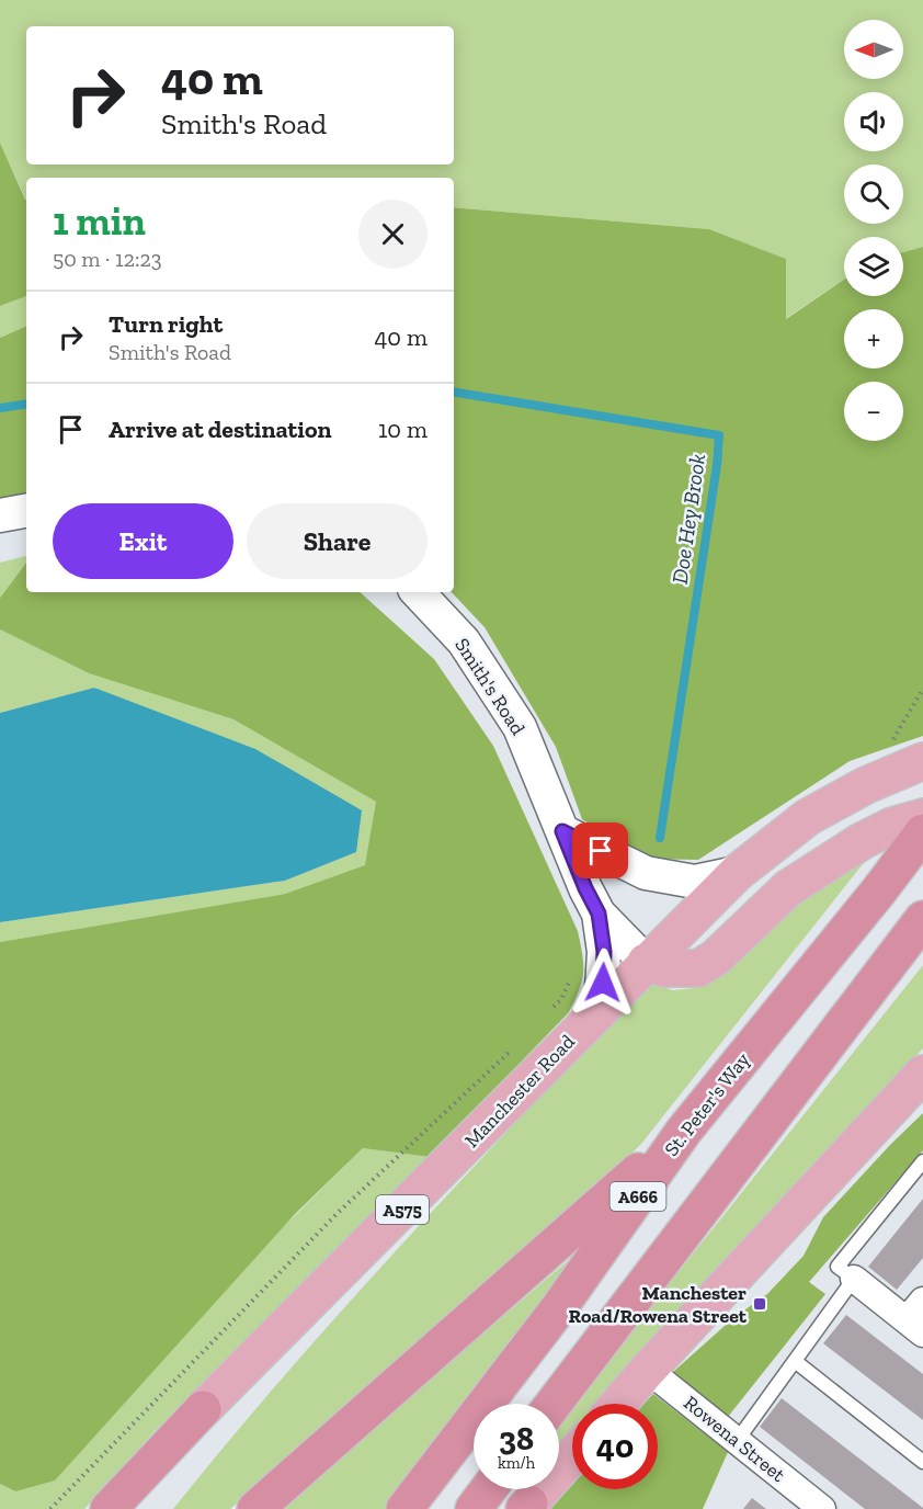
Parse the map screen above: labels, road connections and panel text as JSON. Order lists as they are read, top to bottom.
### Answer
{
  "streets": {
    "highway": ["St. Peter's Way", "A666"],
    "main road": ["Manchester Road", "A575"],
    "street": ["Smith's Road", "Rowena Street"]
  },
  "crossings": [
    ["Smith's Road", "Manchester Road"]
  ],
  "water": ["Doe Hey Brook"],
  "places": {
    "transit": ["Manchester Road/Rowena Street"]
  },
  "north": "left",
  "page": {
    "map_buttons": ["+", "−"],
    "turn": ["40 m", "Smith's Road"],
    "heading": ["1 min", "50 m · 12:23"],
    "list": [
      {
        "name": "Turn right",
        "note": "Smith's Road",
        "value": "40 m"
      },
      {
        "name": "Arrive at destination",
        "value": "10 m"
      }
    ],
    "buttons": ["Exit", "Share"],
    "speed": "38 km/h",
    "limit": "40"
  }
}
